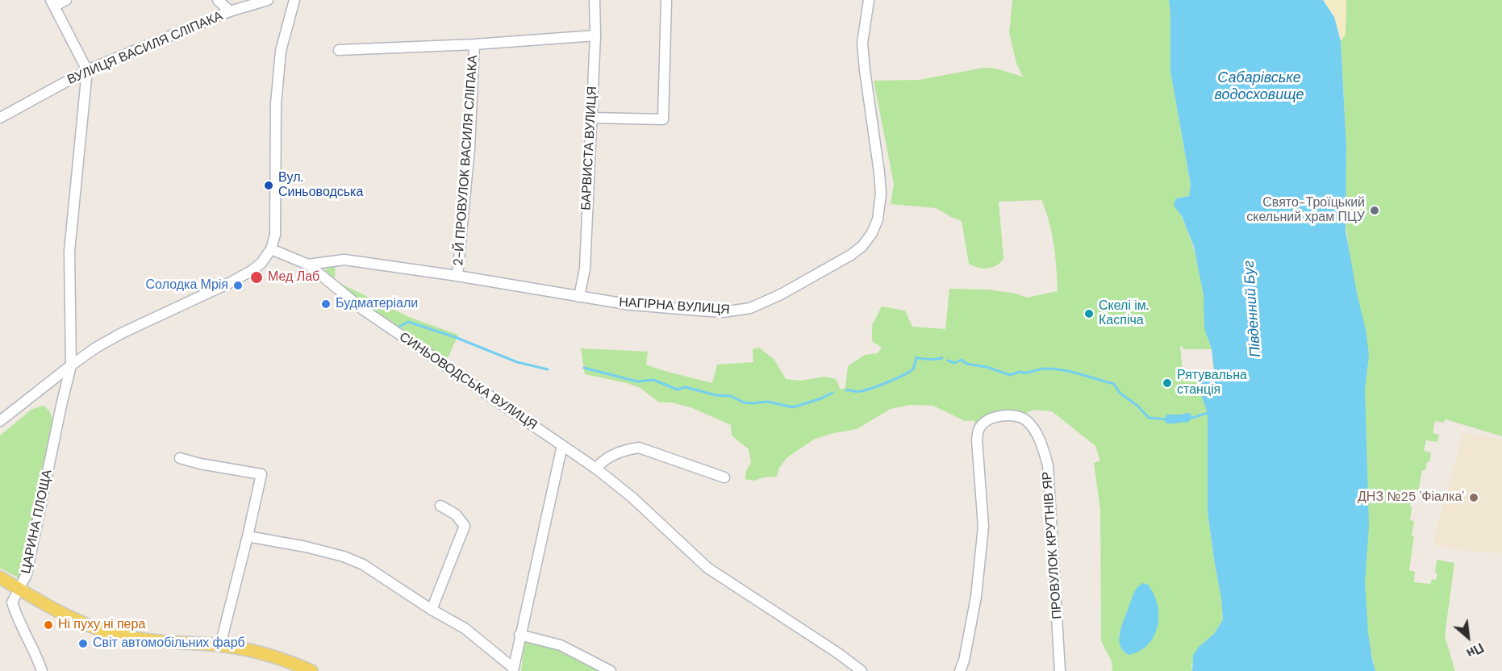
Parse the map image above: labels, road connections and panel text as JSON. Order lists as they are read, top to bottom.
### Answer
{
  "streets": {
    "street": [
      "ВУЛИЦЯ ВАСИЛЯ СЛІПАКА",
      "БАРВИСТА ВУЛИЦЯ",
      "2-Й ПРОВУЛОК ВАСИЛЯ СЛІПАКА",
      "НАГІРНА ВУЛИЦЯ",
      "СИНЬОВОДСЬКА ВУЛИЦЯ",
      "ЦАРИНА ПЛОЩА",
      "ПРОВУЛОК КРУТНІВ ЯР"
    ]
  },
  "crossings": [
    ["ВУЛИЦЯ ВАСИЛЯ СЛІПАКА", "ЦАРИНА ПЛОЩА"],
    ["БАРВИСТА ВУЛИЦЯ", "2-Й ПРОВУЛОК ВАСИЛЯ СЛІПАКА"],
    ["БАРВИСТА ВУЛИЦЯ", "НАГІРНА ВУЛИЦЯ"],
    ["2-Й ПРОВУЛОК ВАСИЛЯ СЛІПАКА", "НАГІРНА ВУЛИЦЯ"],
    ["НАГІРНА ВУЛИЦЯ", "СИНЬОВОДСЬКА ВУЛИЦЯ"]
  ],
  "water": ["Сабарівське водосховище", "Південний Буг"],
  "places": [
    "Вул. Синьоводська",
    "Свято-Троїцький скельний храм ПЦУ",
    "Мед Лаб",
    "Солодка Мрія",
    "Будматеріали",
    "Скелі ім. Каспіча",
    "Рятувальна станція",
    "ДНЗ №25 'Фіалка'",
    "Ні пуху ні пера",
    "Світ автомобільних фарб"
  ],
  "north": "bottom right"
}
